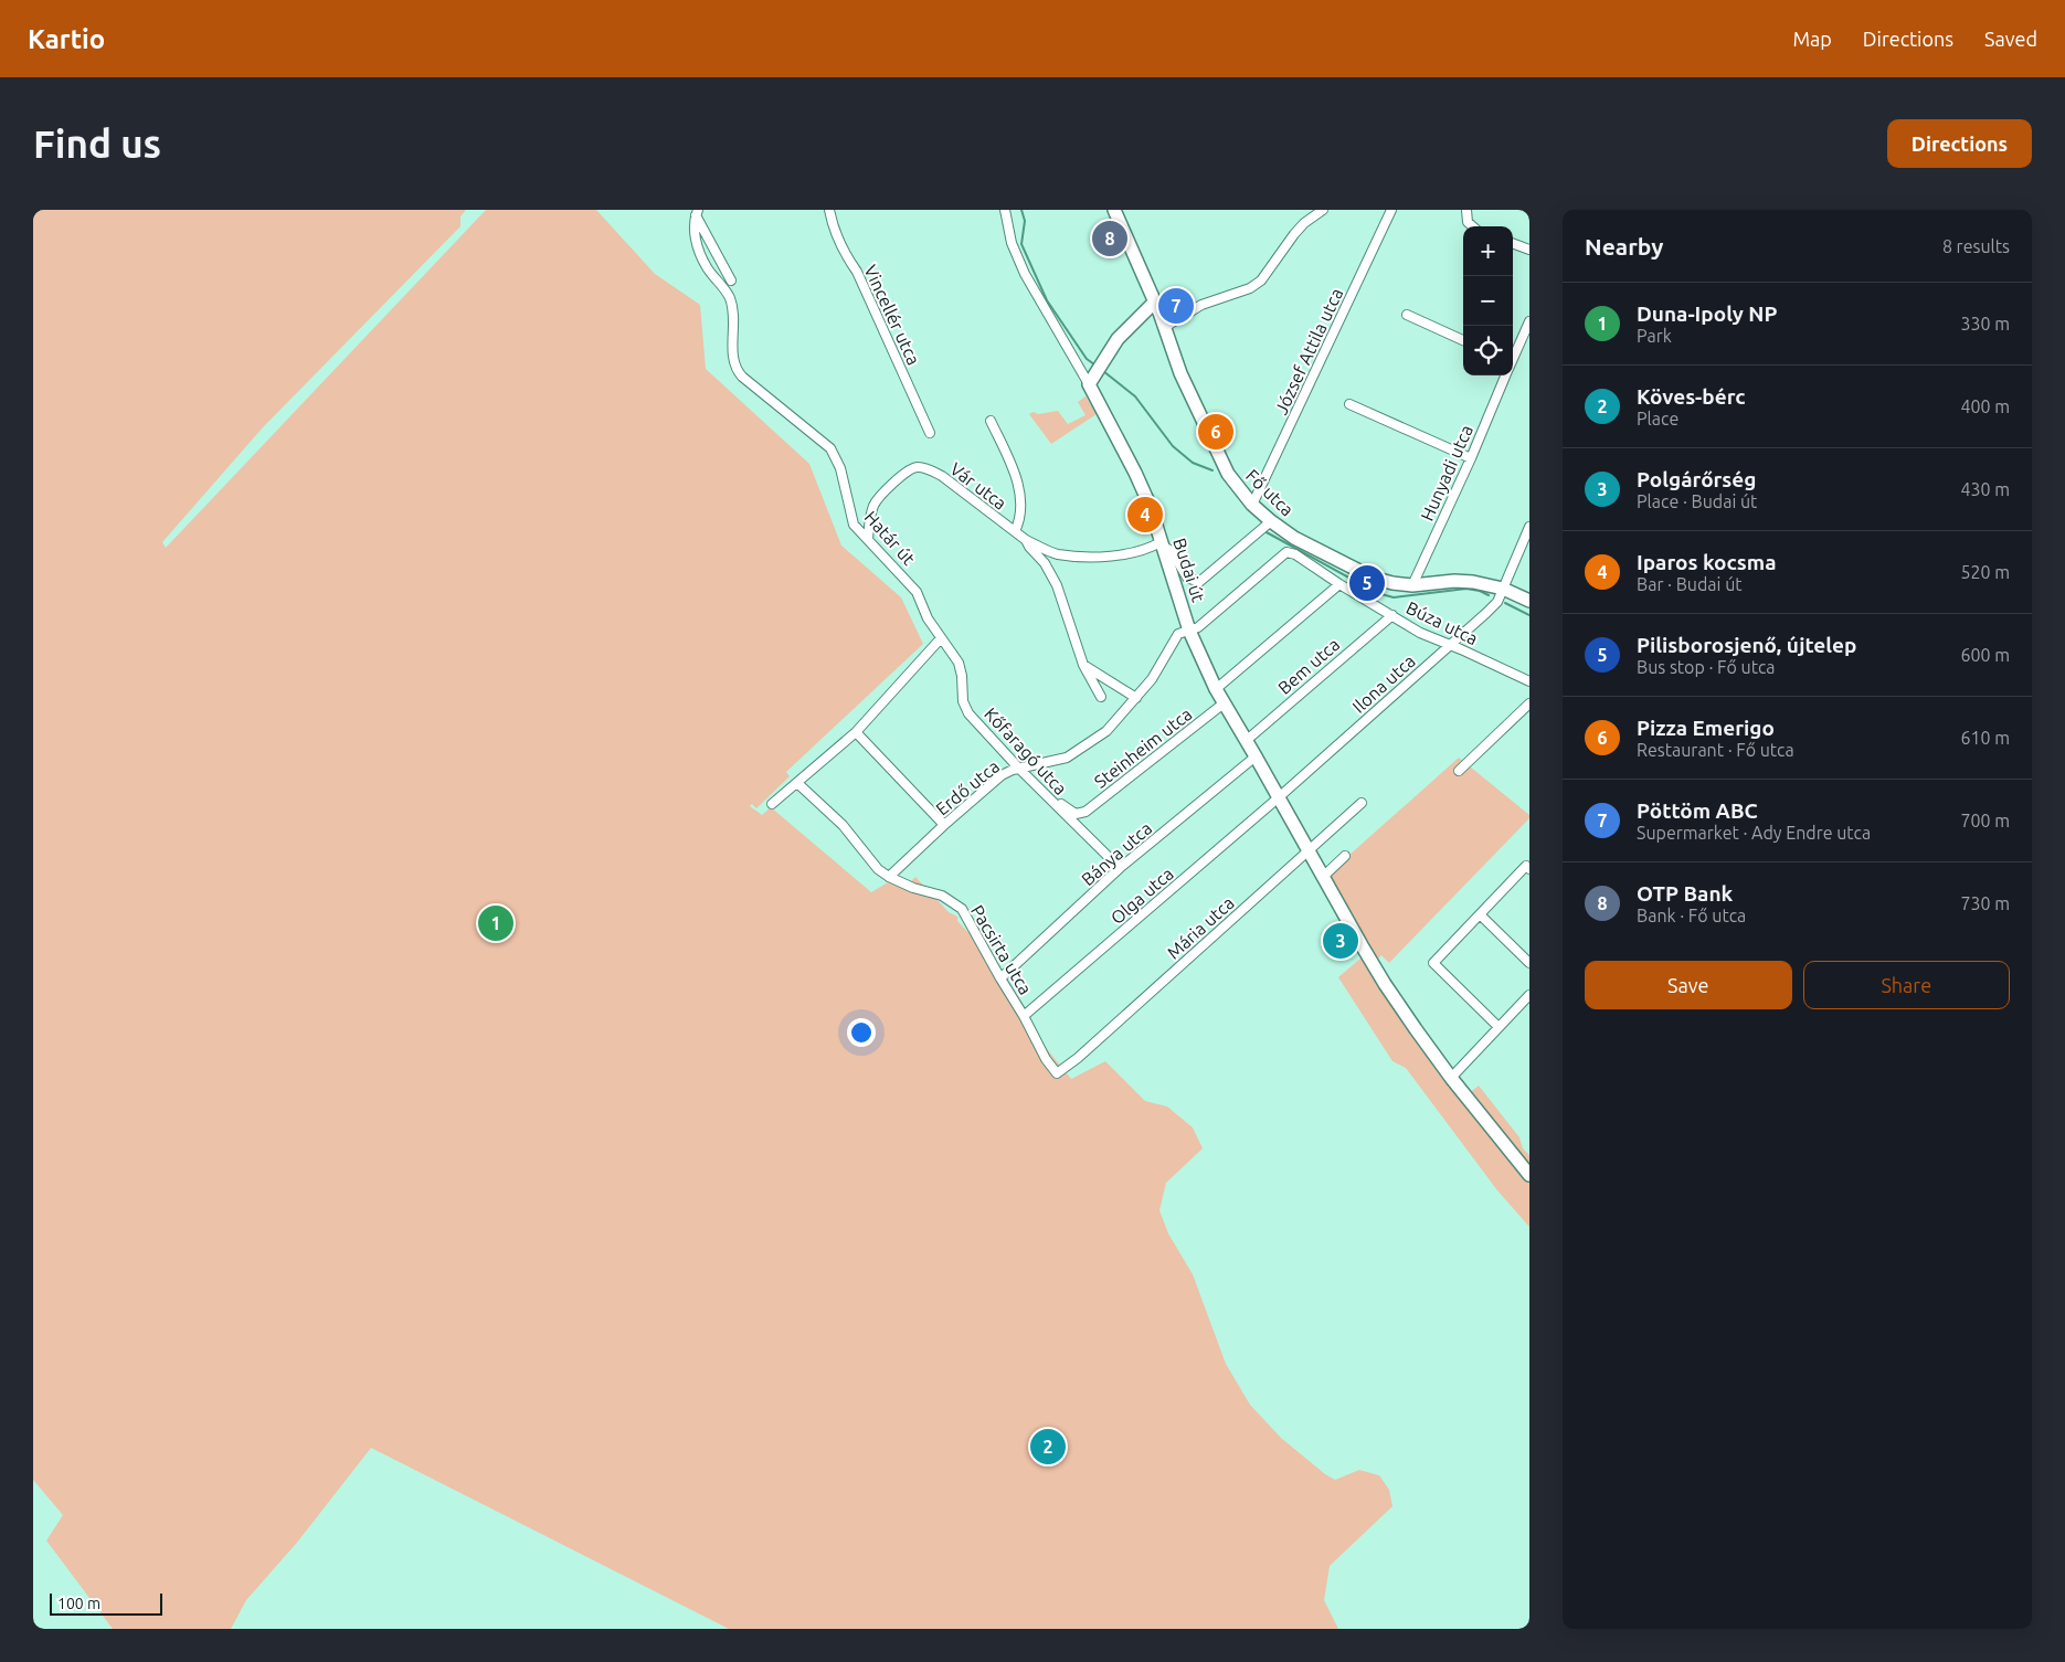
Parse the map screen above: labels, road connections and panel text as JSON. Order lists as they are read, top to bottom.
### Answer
{
  "streets": {
    "street": [
      "Vincellér utca",
      "József Attila utca",
      "Hunyadi utca",
      "Vár utca",
      "Fő utca",
      "Határ út",
      "Budai út",
      "Búza utca",
      "Bem utca",
      "Ilona utca",
      "Steinheim utca",
      "Kőfaragó utca",
      "Erdő utca",
      "Bánya utca",
      "Olga utca",
      "Mária utca",
      "Pacsirta utca"
    ]
  },
  "crossings": [
    ["József Attila utca", "Fő utca"],
    ["Hunyadi utca", "Fő utca"],
    ["Vár utca", "Határ út"],
    ["Fő utca", "Ilona utca"],
    ["Határ út", "Kőfaragó utca"],
    ["Budai út", "Bem utca"],
    ["Budai út", "Ilona utca"],
    ["Budai út", "Steinheim utca"],
    ["Budai út", "Erdő utca"],
    ["Budai út", "Bánya utca"],
    ["Budai út", "Olga utca"],
    ["Budai út", "Mária utca"],
    ["Búza utca", "Bem utca"],
    ["Búza utca", "Ilona utca"],
    ["Búza utca", "Erdő utca"],
    ["Ilona utca", "Olga utca"],
    ["Steinheim utca", "Kőfaragó utca"],
    ["Kőfaragó utca", "Erdő utca"],
    ["Kőfaragó utca", "Bánya utca"],
    ["Erdő utca", "Pacsirta utca"],
    ["Bánya utca", "Pacsirta utca"],
    ["Olga utca", "Pacsirta utca"],
    ["Mária utca", "Pacsirta utca"]
  ],
  "scale_bar": "100 m",
  "page": {
    "header": "Kartio",
    "nav": ["Map", "Directions", "Saved"],
    "buttons": [
      "Directions",
      ["Save", "Share"]
    ],
    "title": "Find us",
    "heading": ["Nearby", "8 results"],
    "pins": [
      "8",
      "7",
      "6",
      "4",
      "5",
      "1",
      "3",
      "2"
    ],
    "map_buttons": ["+", "−"],
    "list": [
      {
        "mark": "1",
        "name": "Duna-Ipoly NP",
        "note": "Park",
        "value": "330 m"
      },
      {
        "mark": "2",
        "name": "Köves-bérc",
        "note": "Place",
        "value": "400 m"
      },
      {
        "mark": "3",
        "name": "Polgárőrség",
        "note": "Place · Budai út",
        "value": "430 m"
      },
      {
        "mark": "4",
        "name": "Iparos kocsma",
        "note": "Bar · Budai út",
        "value": "520 m"
      },
      {
        "mark": "5",
        "name": "Pilisborosjenő, újtelep",
        "note": "Bus stop · Fő utca",
        "value": "600 m"
      },
      {
        "mark": "6",
        "name": "Pizza Emerigo",
        "note": "Restaurant · Fő utca",
        "value": "610 m"
      },
      {
        "mark": "7",
        "name": "Pöttöm ABC",
        "note": "Supermarket · Ady Endre utca",
        "value": "700 m"
      },
      {
        "mark": "8",
        "name": "OTP Bank",
        "note": "Bank · Fő utca",
        "value": "730 m"
      }
    ],
    "scale": "100 m"
  }
}
